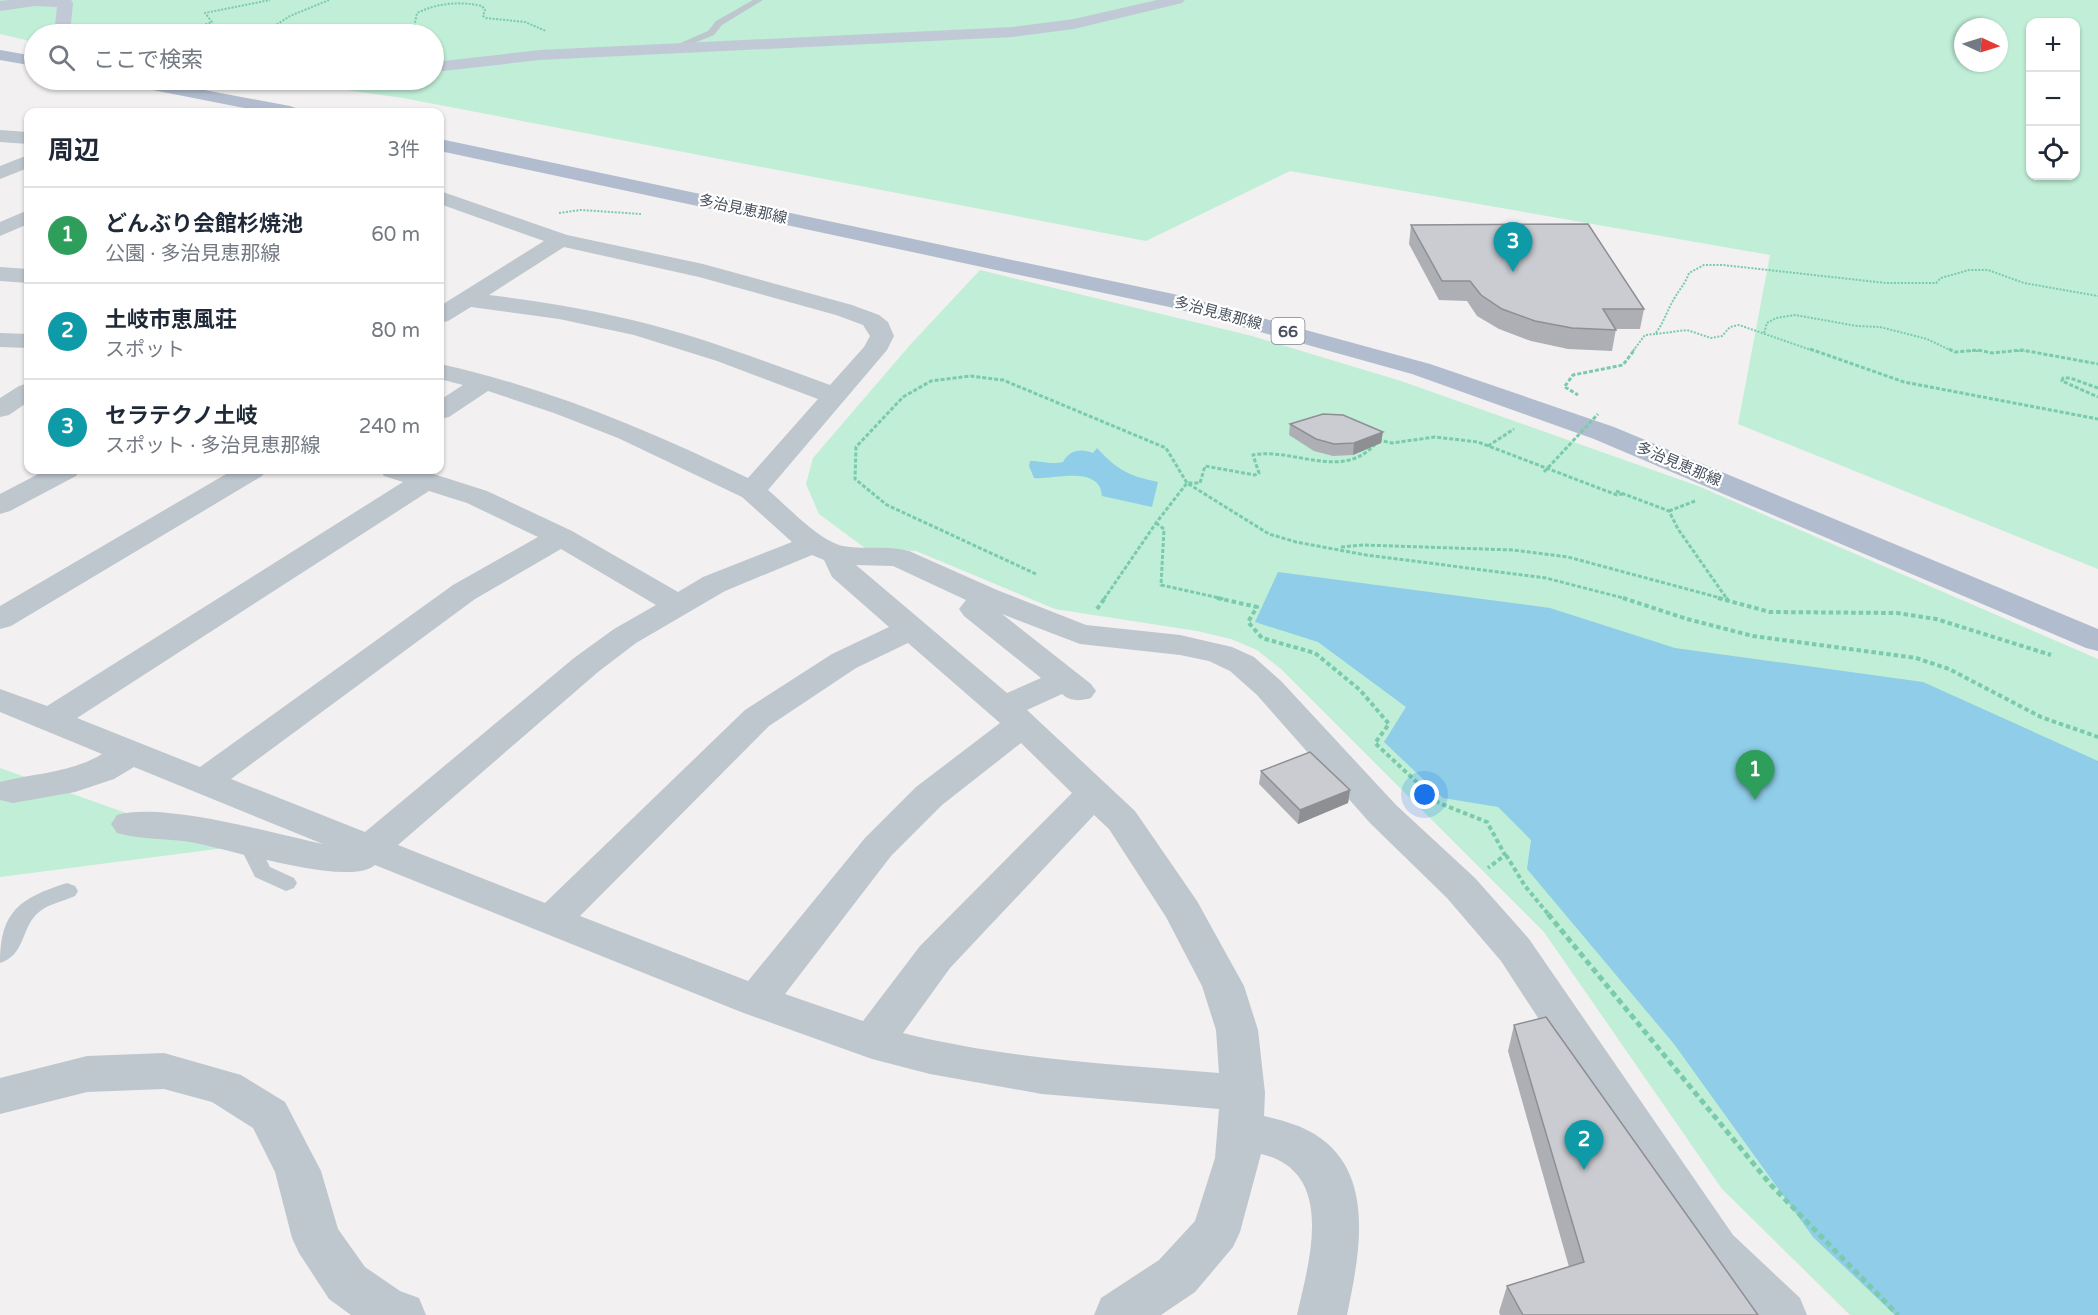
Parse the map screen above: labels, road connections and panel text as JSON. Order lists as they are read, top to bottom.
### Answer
{
  "streets": {
    "main road": ["多治見恵那線", "66"]
  },
  "north": "right",
  "page": {
    "map_buttons": ["+", "−"],
    "search": "ここで検索",
    "heading": ["周辺", "3件"],
    "list": [
      {
        "mark": "1",
        "name": "どんぶり会館杉焼池",
        "note": "公園 · 多治見恵那線",
        "value": "60 m"
      },
      {
        "mark": "2",
        "name": "土岐市恵風荘",
        "note": "スポット",
        "value": "80 m"
      },
      {
        "mark": "3",
        "name": "セラテクノ土岐",
        "note": "スポット · 多治見恵那線",
        "value": "240 m"
      }
    ],
    "pins": ["3", "1", "2"]
  }
}
